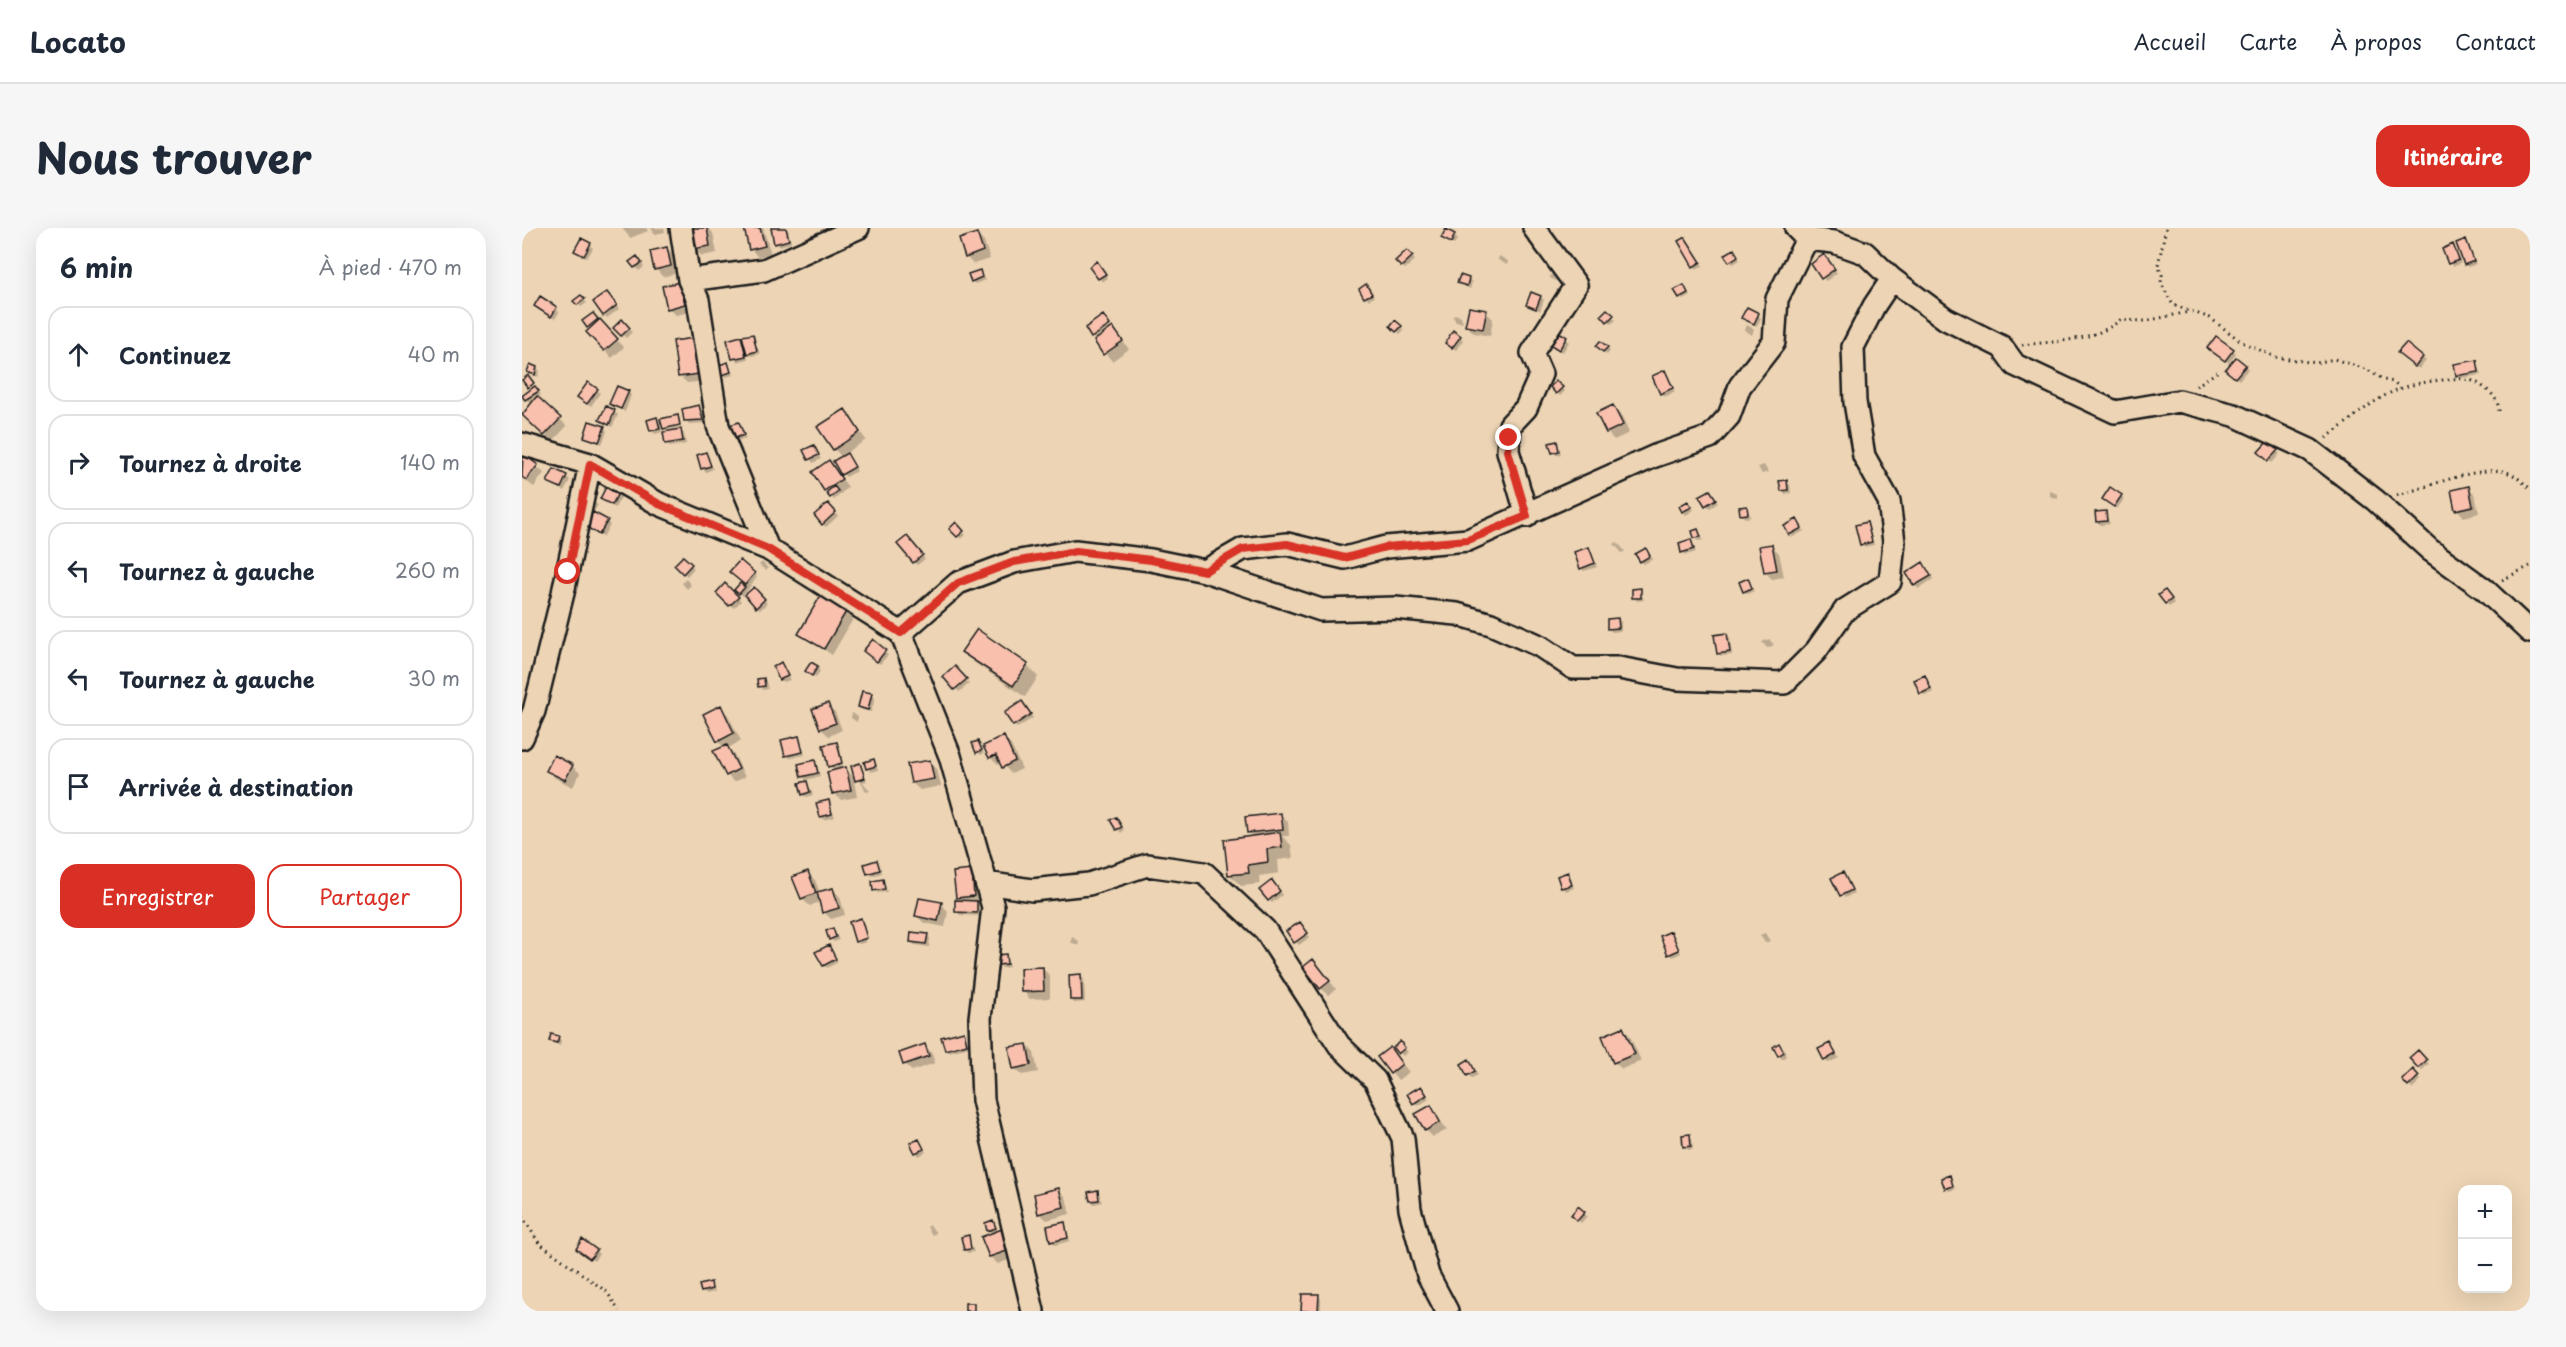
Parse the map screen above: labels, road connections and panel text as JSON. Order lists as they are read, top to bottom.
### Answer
{
  "page": {
    "header": "Locato",
    "nav": [
      "Accueil",
      "Carte",
      "À propos",
      "Contact"
    ],
    "title": "Nous trouver",
    "buttons": [
      "Itinéraire",
      ["Enregistrer", "Partager"]
    ],
    "heading": ["6 min", "À pied · 470 m"],
    "list": [
      ["Continuez", "40 m"],
      ["Tournez à droite", "140 m"],
      ["Tournez à gauche", "260 m"],
      ["Tournez à gauche", "30 m"],
      "Arrivée à destination"
    ],
    "map_buttons": ["+", "−"]
  }
}
